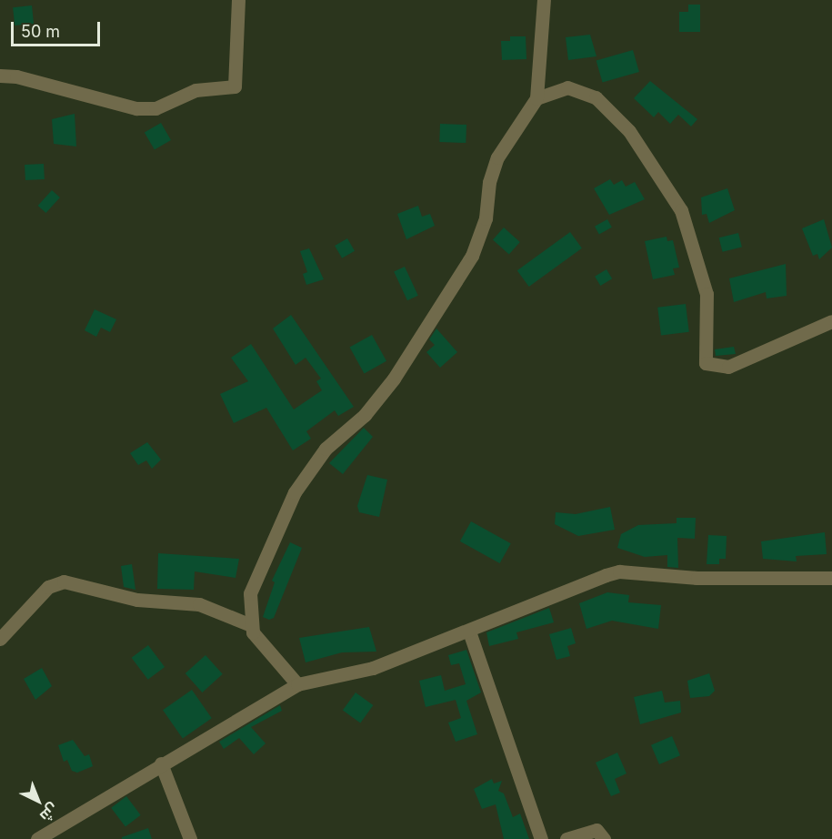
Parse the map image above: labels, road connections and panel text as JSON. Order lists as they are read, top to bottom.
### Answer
{
  "scale_bar": "50 m",
  "north": "bottom right"
}
